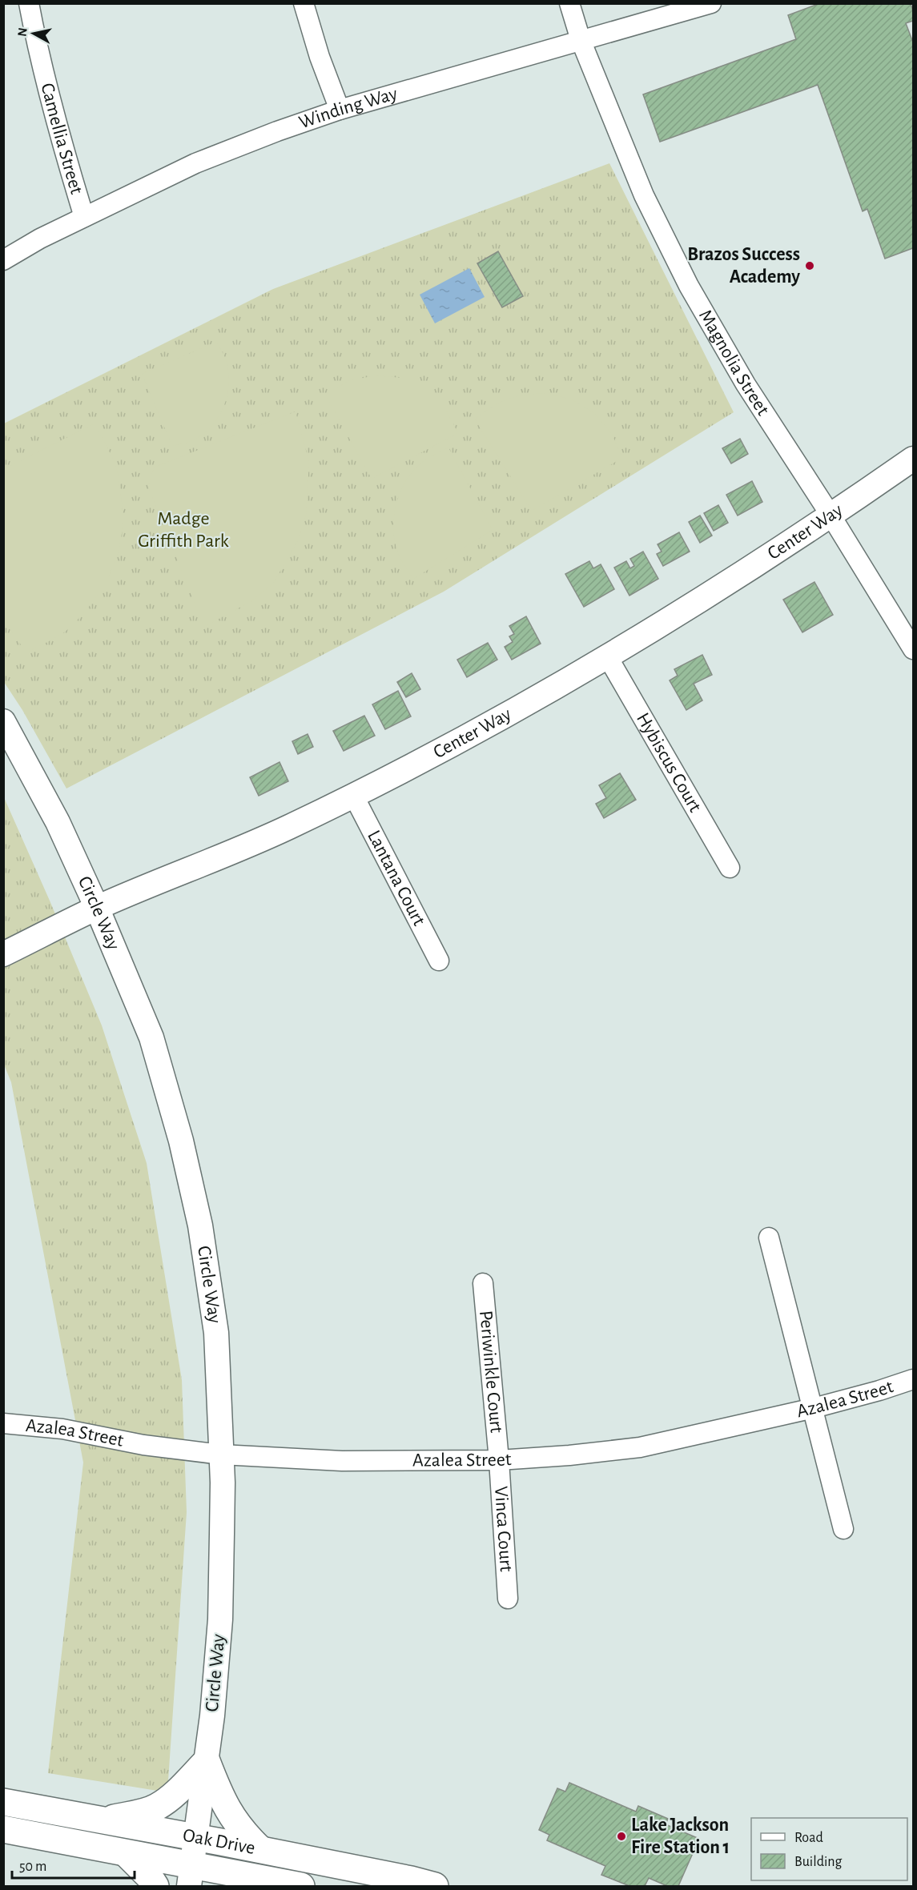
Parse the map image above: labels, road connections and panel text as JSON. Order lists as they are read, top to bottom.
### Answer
{
  "streets": {
    "main road": ["Oak Drive"],
    "street": [
      "Winding Way",
      "Camellia Street",
      "Magnolia Street",
      "Center Way",
      "Hybiscus Court",
      "Lantana Court",
      "Circle Way",
      "Periwinkle Court",
      "Azalea Street",
      "Vinca Court"
    ]
  },
  "crossings": [
    ["Winding Way", "Camellia Street"],
    ["Winding Way", "Magnolia Street"],
    ["Magnolia Street", "Center Way"],
    ["Center Way", "Hybiscus Court"],
    ["Center Way", "Lantana Court"],
    ["Center Way", "Circle Way"],
    ["Circle Way", "Azalea Street"],
    ["Circle Way", "Oak Drive"],
    ["Periwinkle Court", "Azalea Street"],
    ["Periwinkle Court", "Vinca Court"],
    ["Azalea Street", "Vinca Court"]
  ],
  "parks": ["Madge Griffith Park"],
  "places": ["Brazos Success Academy", "Lake Jackson Fire Station 1"],
  "legend": ["Road", "Building"],
  "scale_bar": "50 m",
  "north": "left"
}
